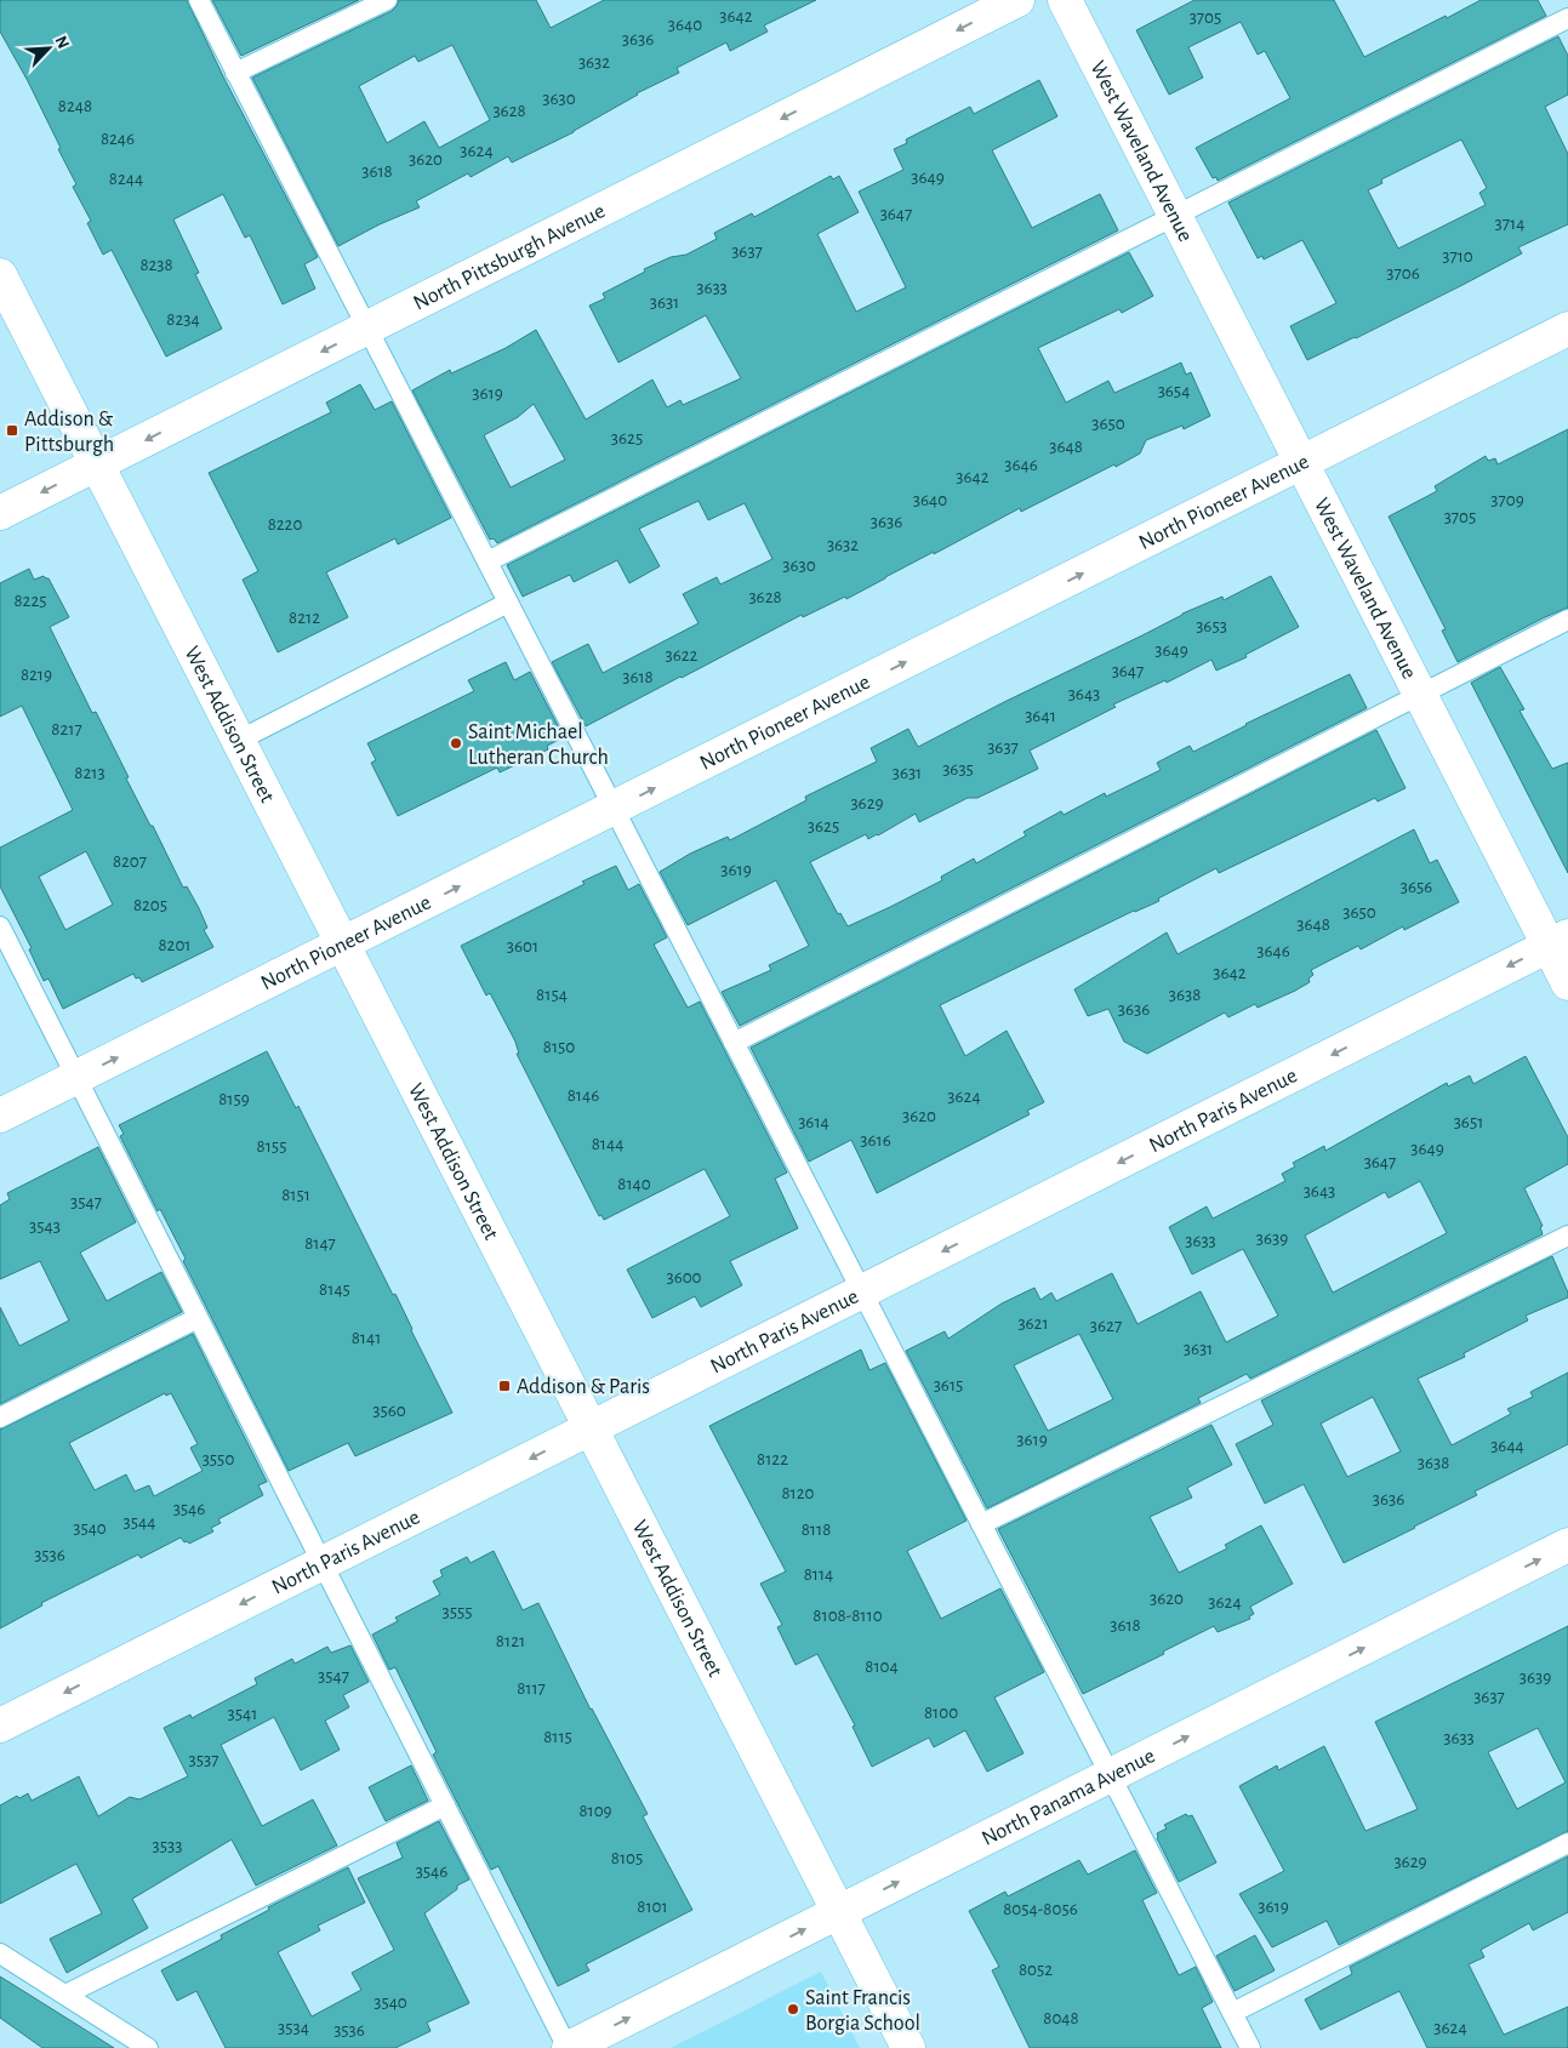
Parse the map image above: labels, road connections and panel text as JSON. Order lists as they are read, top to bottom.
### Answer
{
  "streets": {
    "street": [
      "West Waveland Avenue",
      "North Pittsburgh Avenue",
      "North Pioneer Avenue",
      "West Addison Street",
      "North Paris Avenue",
      "North Panama Avenue"
    ]
  },
  "crossings": [
    ["West Waveland Avenue", "North Pioneer Avenue"],
    ["West Waveland Avenue", "North Paris Avenue"],
    ["North Pittsburgh Avenue", "West Addison Street"],
    ["North Pioneer Avenue", "West Addison Street"],
    ["West Addison Street", "North Paris Avenue"],
    ["West Addison Street", "North Panama Avenue"]
  ],
  "one_way": [
    "North Pittsburgh Avenue",
    "North Pioneer Avenue",
    "North Paris Avenue",
    "North Panama Avenue"
  ],
  "places": {
    "transit": ["Addison & Pittsburgh", "Addison & Paris"],
    "other": ["Saint Michael Lutheran Church", "Saint Francis Borgia School"]
  },
  "house_numbers": [
    "3642",
    "3705",
    "3640",
    "3636",
    "3632",
    "3630",
    "8248",
    "3628",
    "8246",
    "3624",
    "3620",
    "3618",
    "3649",
    "8244",
    "3647",
    "3714",
    "3637",
    "3710",
    "8238",
    "3706",
    "3633",
    "3631",
    "8234",
    "3654",
    "3619",
    "3650",
    "3625",
    "3648",
    "3646",
    "3642",
    "3640",
    "3709",
    "3705",
    "3636",
    "8220",
    "3632",
    "3630",
    "3628",
    "8225",
    "8212",
    "3653",
    "3649",
    "3622",
    "3647",
    "8219",
    "3618",
    "3643",
    "3641",
    "8217",
    "3637",
    "3635",
    "8213",
    "3631",
    "3629",
    "3625",
    "8207",
    "3619",
    "3656",
    "8205",
    "3650",
    "3648",
    "8201",
    "3601",
    "3646",
    "3642",
    "8154",
    "3638",
    "3636",
    "8150",
    "8146",
    "3624",
    "8159",
    "3620",
    "3614",
    "3651",
    "3616",
    "8144",
    "8155",
    "3649",
    "3647",
    "8140",
    "3643",
    "8151",
    "3547",
    "3543",
    "3639",
    "3633",
    "8147",
    "3600",
    "8145",
    "3621",
    "3627",
    "8141",
    "3631",
    "3615",
    "3560",
    "3619",
    "3644",
    "3550",
    "8122",
    "3638",
    "8120",
    "3636",
    "3546",
    "3544",
    "3540",
    "8118",
    "3536",
    "8114",
    "3620",
    "3624",
    "3555",
    "8108-8110",
    "3618",
    "8121",
    "8104",
    "3547",
    "3639",
    "8117",
    "3637",
    "8100",
    "3541",
    "8115",
    "3633",
    "3537",
    "8109",
    "3533",
    "8105",
    "3629",
    "3546",
    "8101",
    "3619",
    "8054-8056",
    "8052",
    "3540",
    "8048",
    "3534",
    "3624",
    "3536"
  ],
  "north": "top right"
}
